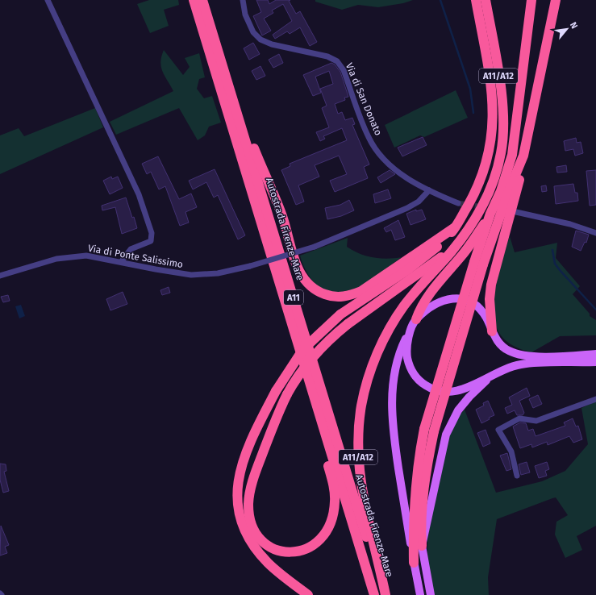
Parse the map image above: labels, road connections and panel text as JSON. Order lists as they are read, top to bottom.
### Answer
{
  "streets": {
    "highway": ["A11/A12", "Autostrada Firenze-Mare", "A11"],
    "street": ["Via di San Donato", "Via di Ponte Salissimo"]
  },
  "crossings": [
    ["A11/A12", "Autostrada Firenze-Mare"],
    ["Via di San Donato", "Via di Ponte Salissimo"]
  ],
  "north": "top right"
}
